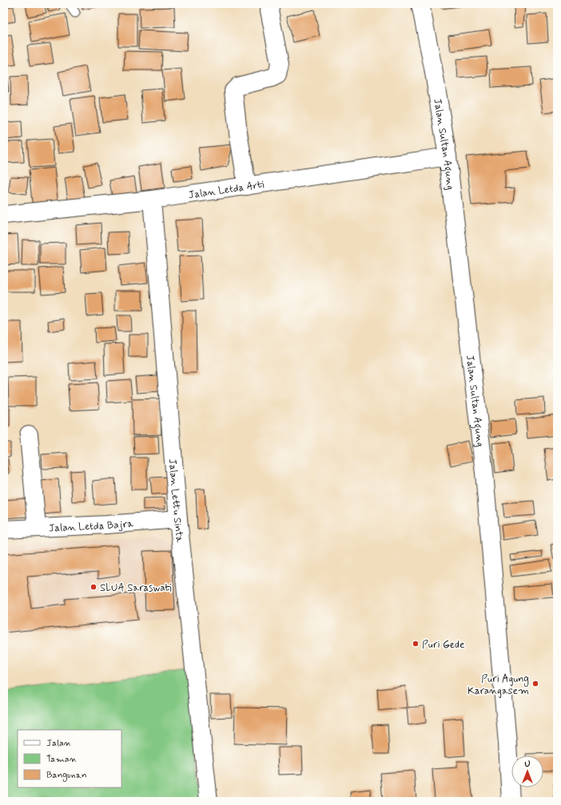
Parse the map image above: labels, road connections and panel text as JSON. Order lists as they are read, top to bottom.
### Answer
{
  "streets": {
    "street": [
      "Jalan Sultan Agung",
      "Jalan Letda Arti",
      "Jalan Lettu Sinta",
      "Jalan Letda Bajra"
    ]
  },
  "crossings": [
    ["Jalan Sultan Agung", "Jalan Letda Arti"],
    ["Jalan Letda Arti", "Jalan Lettu Sinta"],
    ["Jalan Lettu Sinta", "Jalan Letda Bajra"]
  ],
  "places": ["SLUA Saraswati", "Puri Gede", "Puri Agung Karangasem"],
  "legend": ["Jalan", "Taman", "Bangunan"],
  "north": "top"
}
